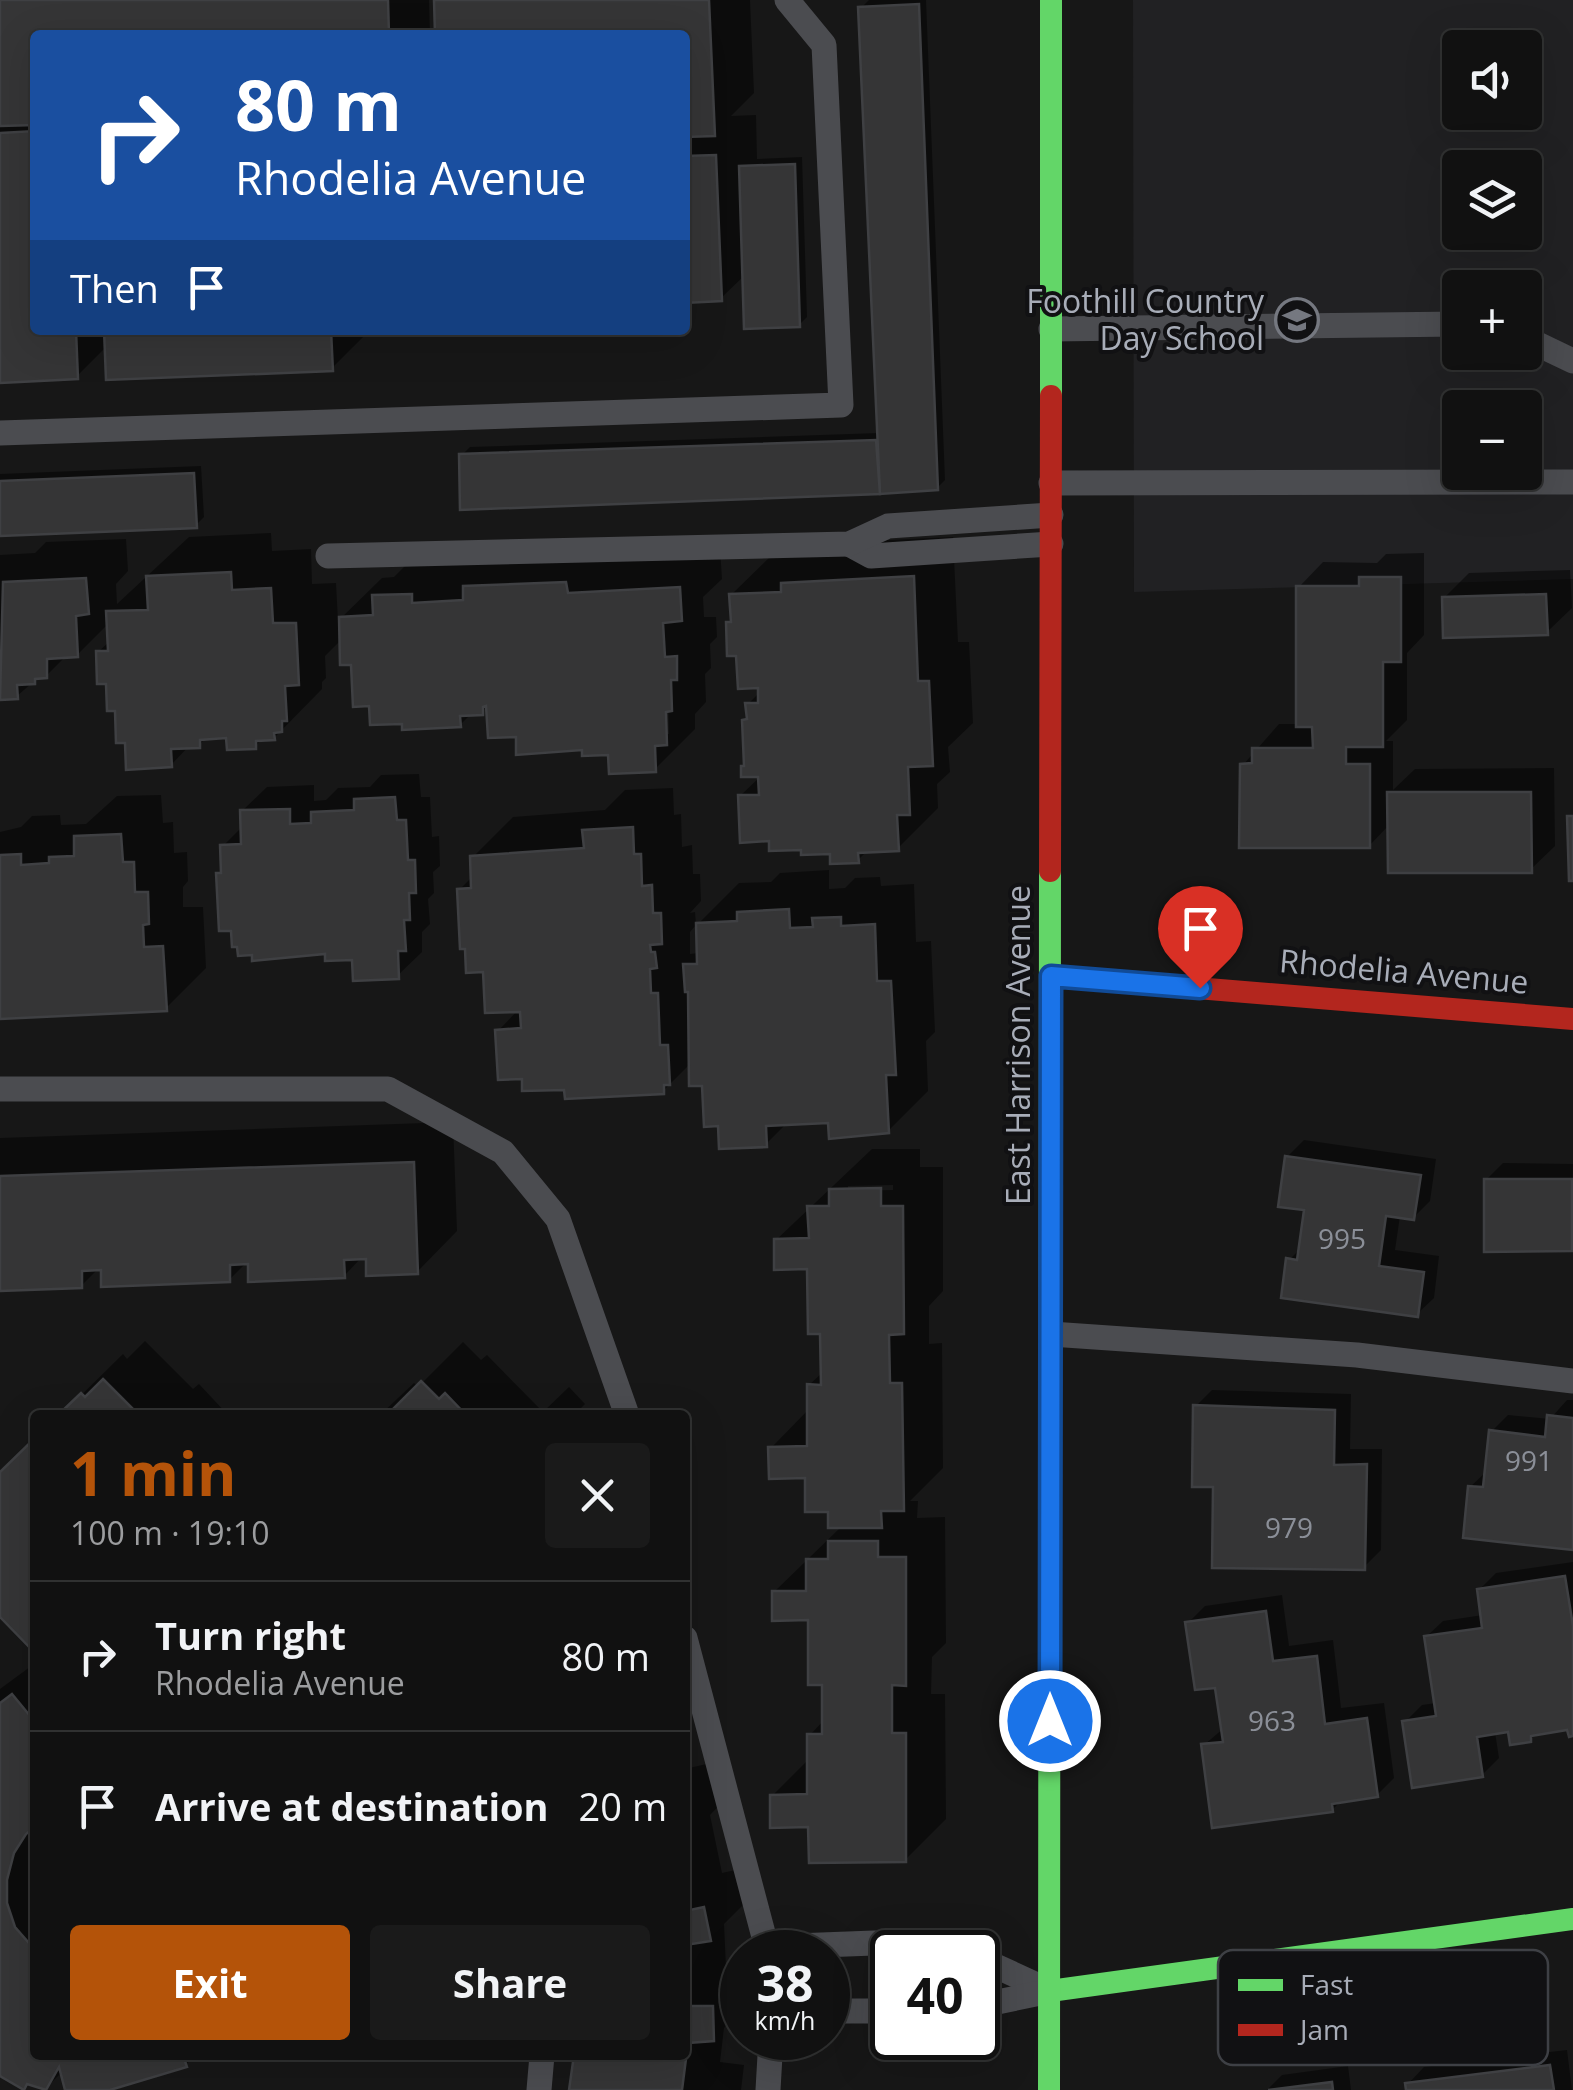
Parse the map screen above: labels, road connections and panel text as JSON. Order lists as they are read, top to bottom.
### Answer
{
  "streets": {
    "street": ["Rhodelia Avenue", "East Harrison Avenue"]
  },
  "crossings": [
    ["Rhodelia Avenue", "East Harrison Avenue"]
  ],
  "places": {
    "school or university": ["Foothill Country Day School"]
  },
  "house_numbers": [
    "995",
    "991",
    "979",
    "963"
  ],
  "legend": ["Fast", "Jam"],
  "page": {
    "map_buttons": ["+", "−"],
    "turn": ["80 m", "Rhodelia Avenue"],
    "then": "Then",
    "heading": ["1 min", "100 m · 19:10"],
    "list": [
      {
        "name": "Turn right",
        "note": "Rhodelia Avenue",
        "value": "80 m"
      },
      {
        "name": "Arrive at destination",
        "value": "20 m"
      }
    ],
    "buttons": ["Exit", "Share"],
    "speed": "38 km/h",
    "limit": "40"
  }
}
